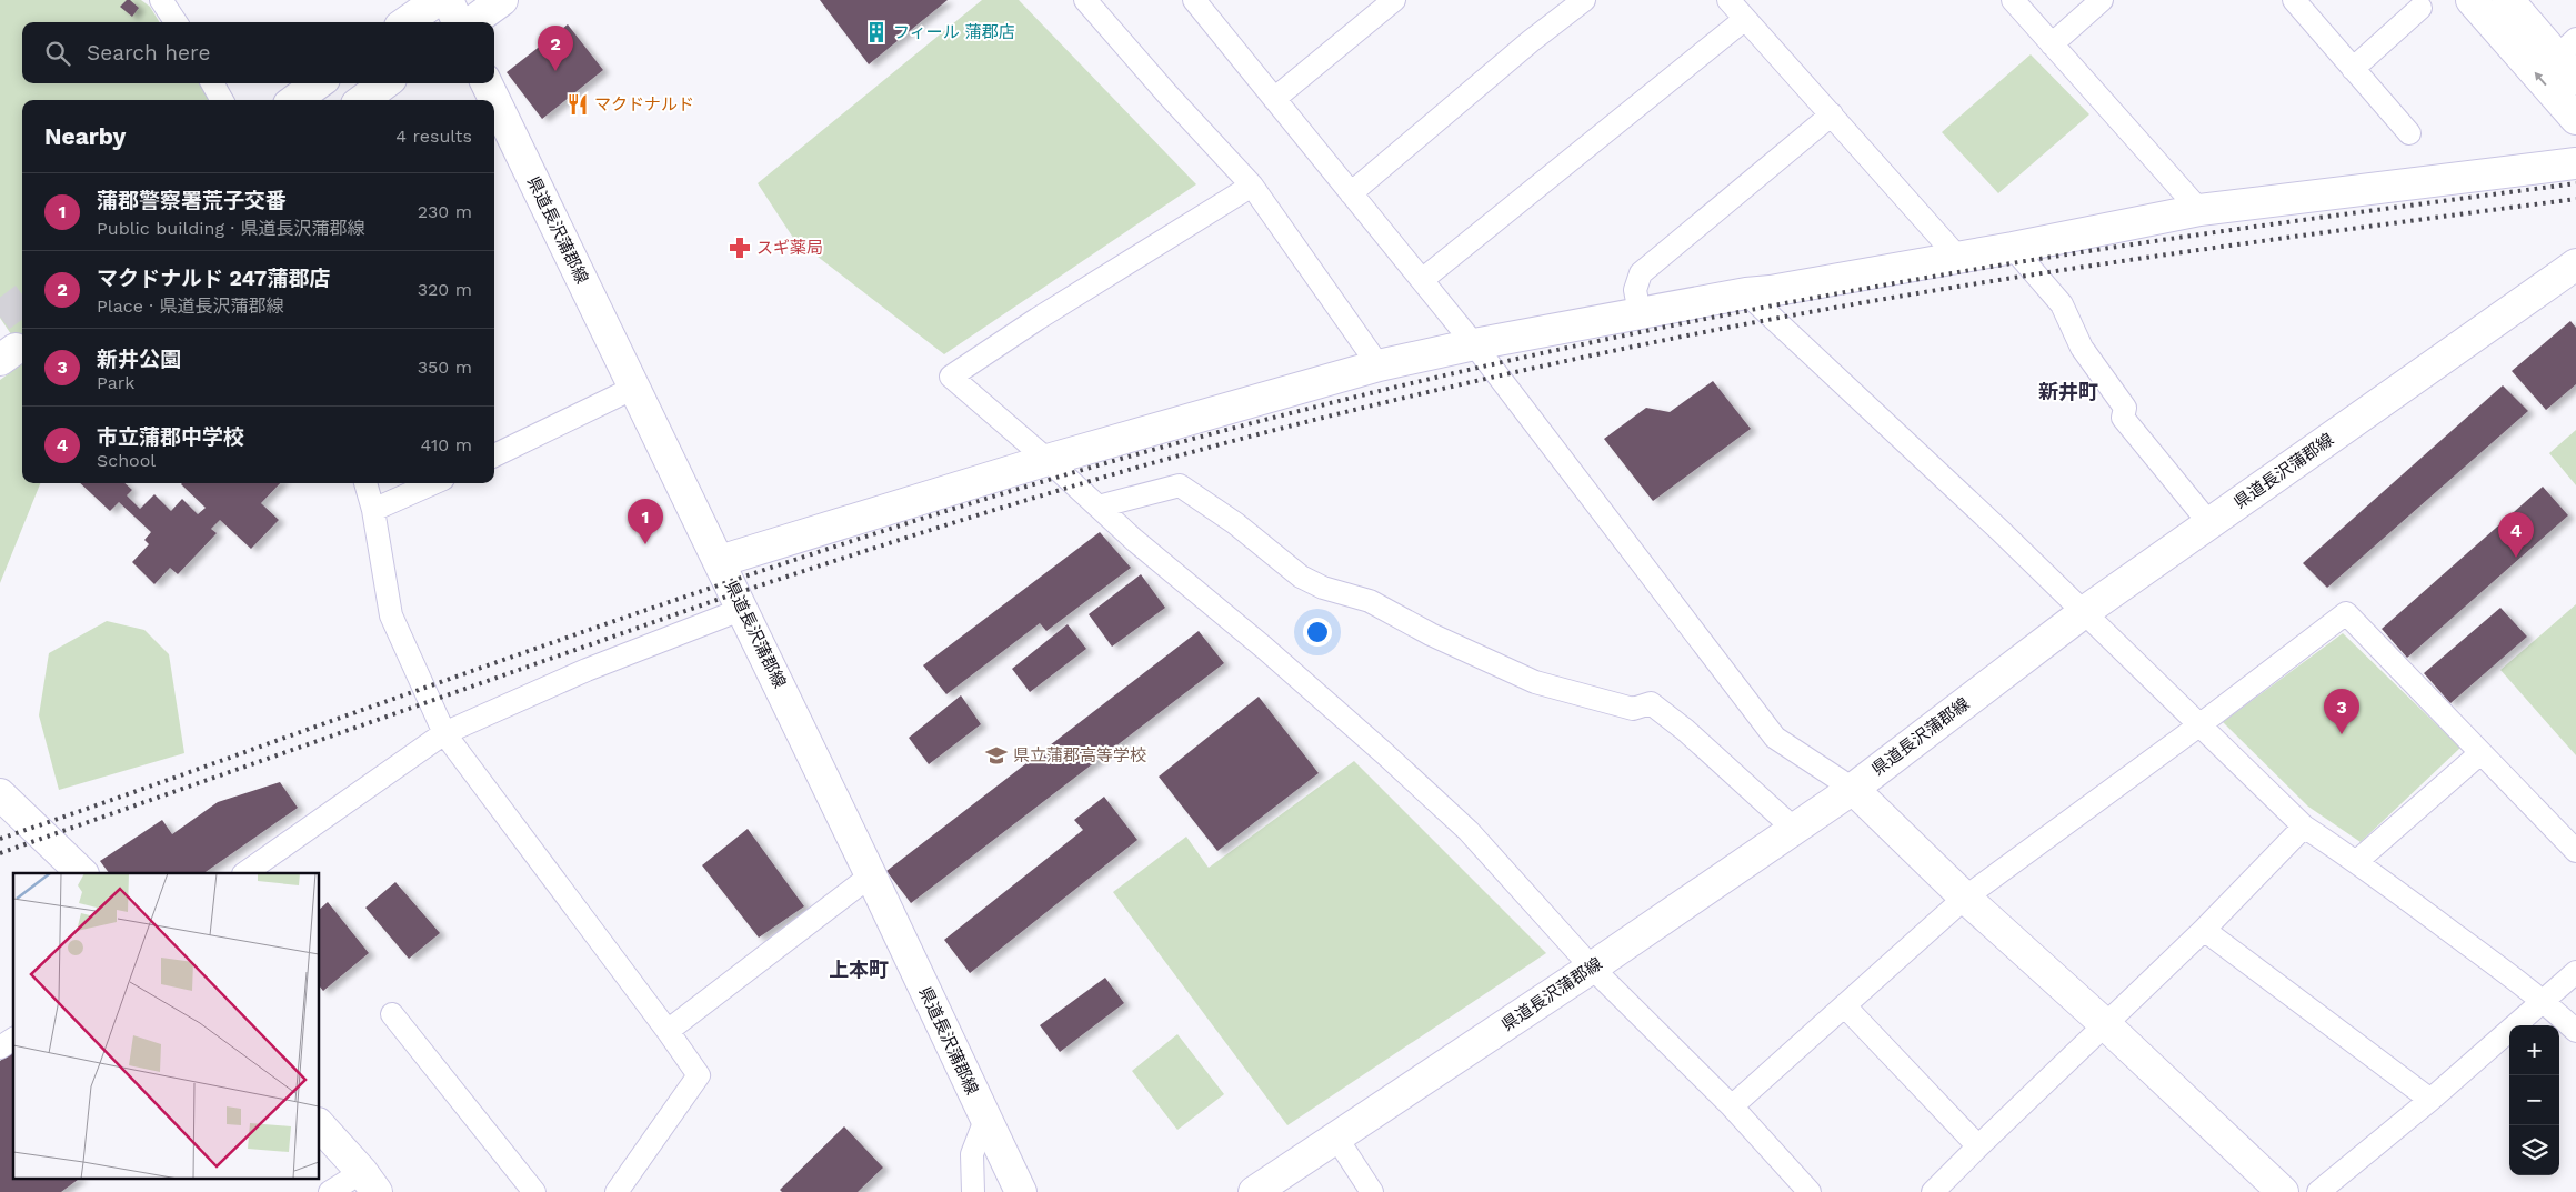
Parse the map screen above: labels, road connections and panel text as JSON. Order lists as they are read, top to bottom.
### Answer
{
  "streets": {
    "main road": ["県道長沢蒲郡線"]
  },
  "districts": ["新井町", "上本町"],
  "places": {
    "building": ["フィール 蒲郡店"],
    "restaurant": ["マクドナルド"],
    "pharmacy": ["スギ薬局"],
    "school or university": ["県立蒲郡高等学校"]
  },
  "page": {
    "search": "Search here",
    "pins": [
      "2",
      "1",
      "4",
      "3"
    ],
    "heading": ["Nearby", "4 results"],
    "list": [
      {
        "mark": "1",
        "name": "蒲郡警察署荒子交番",
        "note": "Public building · 県道長沢蒲郡線",
        "value": "230 m"
      },
      {
        "mark": "2",
        "name": "マクドナルド 247蒲郡店",
        "note": "Place · 県道長沢蒲郡線",
        "value": "320 m"
      },
      {
        "mark": "3",
        "name": "新井公園",
        "note": "Park",
        "value": "350 m"
      },
      {
        "mark": "4",
        "name": "市立蒲郡中学校",
        "note": "School",
        "value": "410 m"
      }
    ],
    "map_buttons": ["+", "−"]
  }
}
